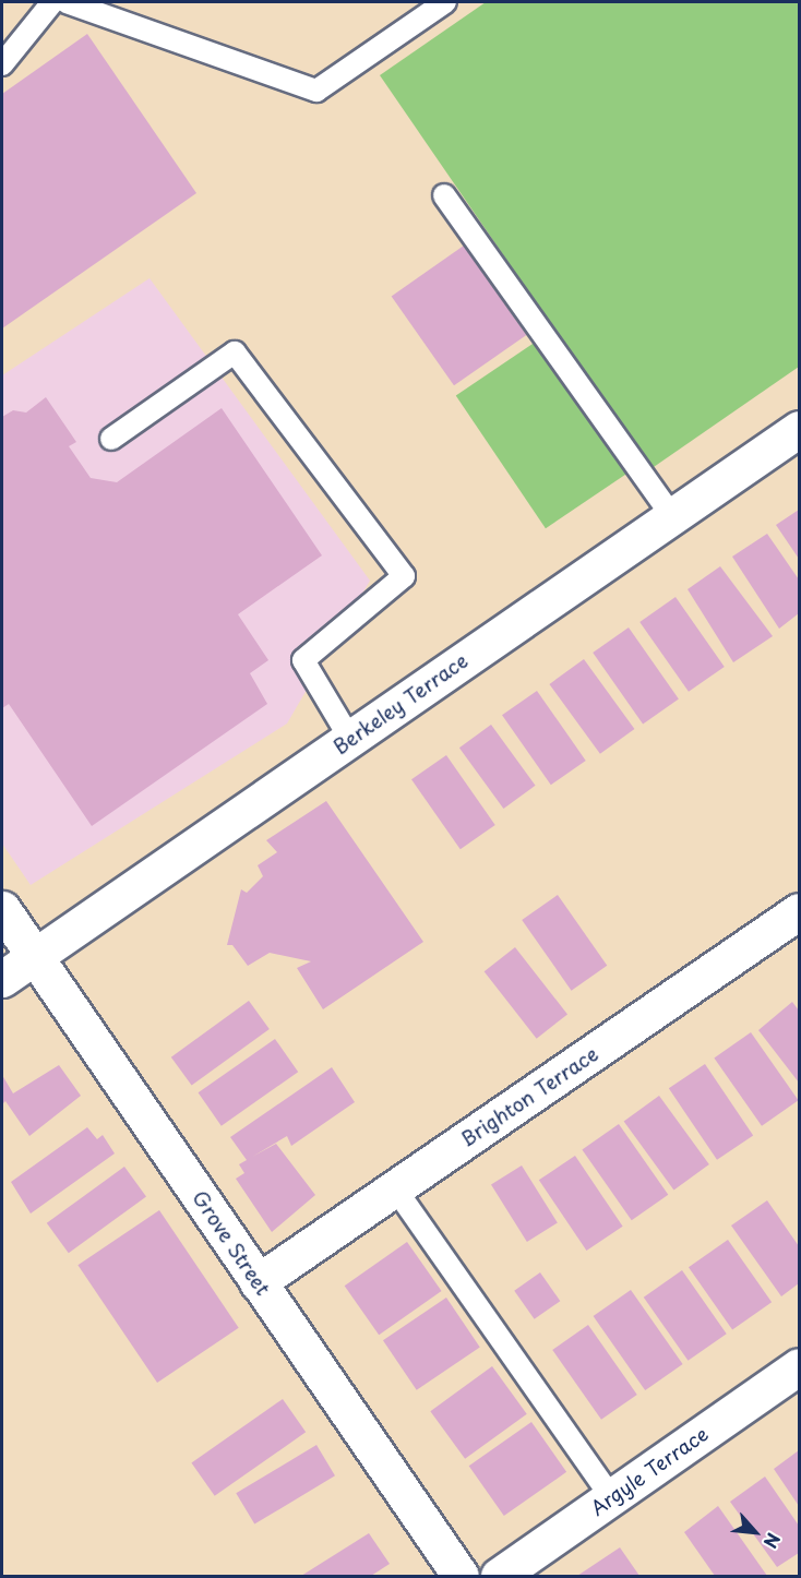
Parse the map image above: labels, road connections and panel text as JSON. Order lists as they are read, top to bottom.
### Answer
{
  "streets": {
    "street": [
      "Berkeley Terrace",
      "Brighton Terrace",
      "Grove Street",
      "Argyle Terrace"
    ]
  },
  "crossings": [
    ["Berkeley Terrace", "Grove Street"],
    ["Brighton Terrace", "Grove Street"]
  ],
  "north": "bottom right"
}
